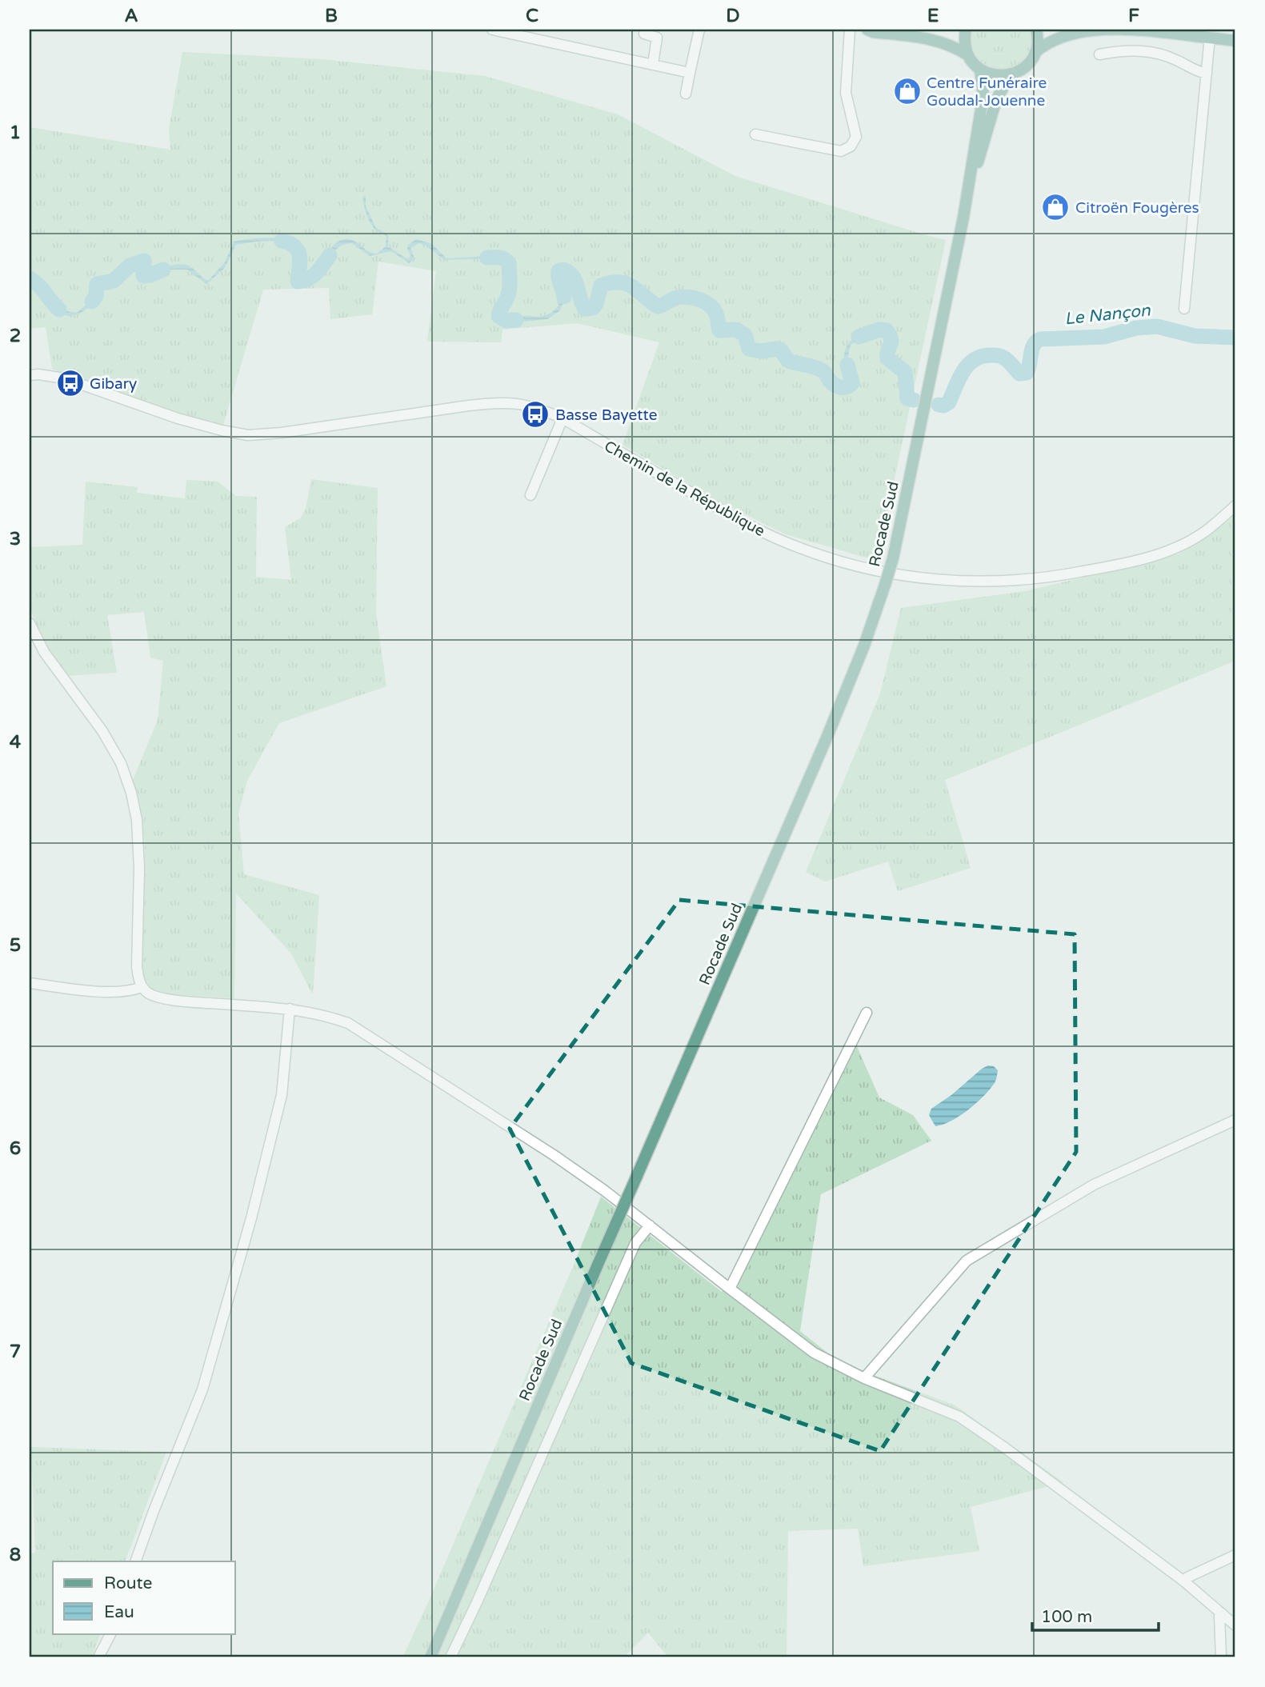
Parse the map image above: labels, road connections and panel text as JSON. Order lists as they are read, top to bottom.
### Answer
{
  "streets": {
    "main road": ["Rocade Sud"],
    "street": ["Chemin de la République"]
  },
  "water": ["Le Nançon"],
  "places": {
    "shop": ["Centre Funéraire Goudal-Jouenne", "Citroën Fougères"],
    "bus stop": ["Gibary", "Basse Bayette"]
  },
  "legend": ["Route", "Eau"],
  "scale_bar": "100 m",
  "grid": {
    "columns": [
      "A",
      "B",
      "C",
      "D",
      "E",
      "F"
    ],
    "rows": [
      "1",
      "2",
      "3",
      "4",
      "5",
      "6",
      "7",
      "8"
    ]
  }
}
